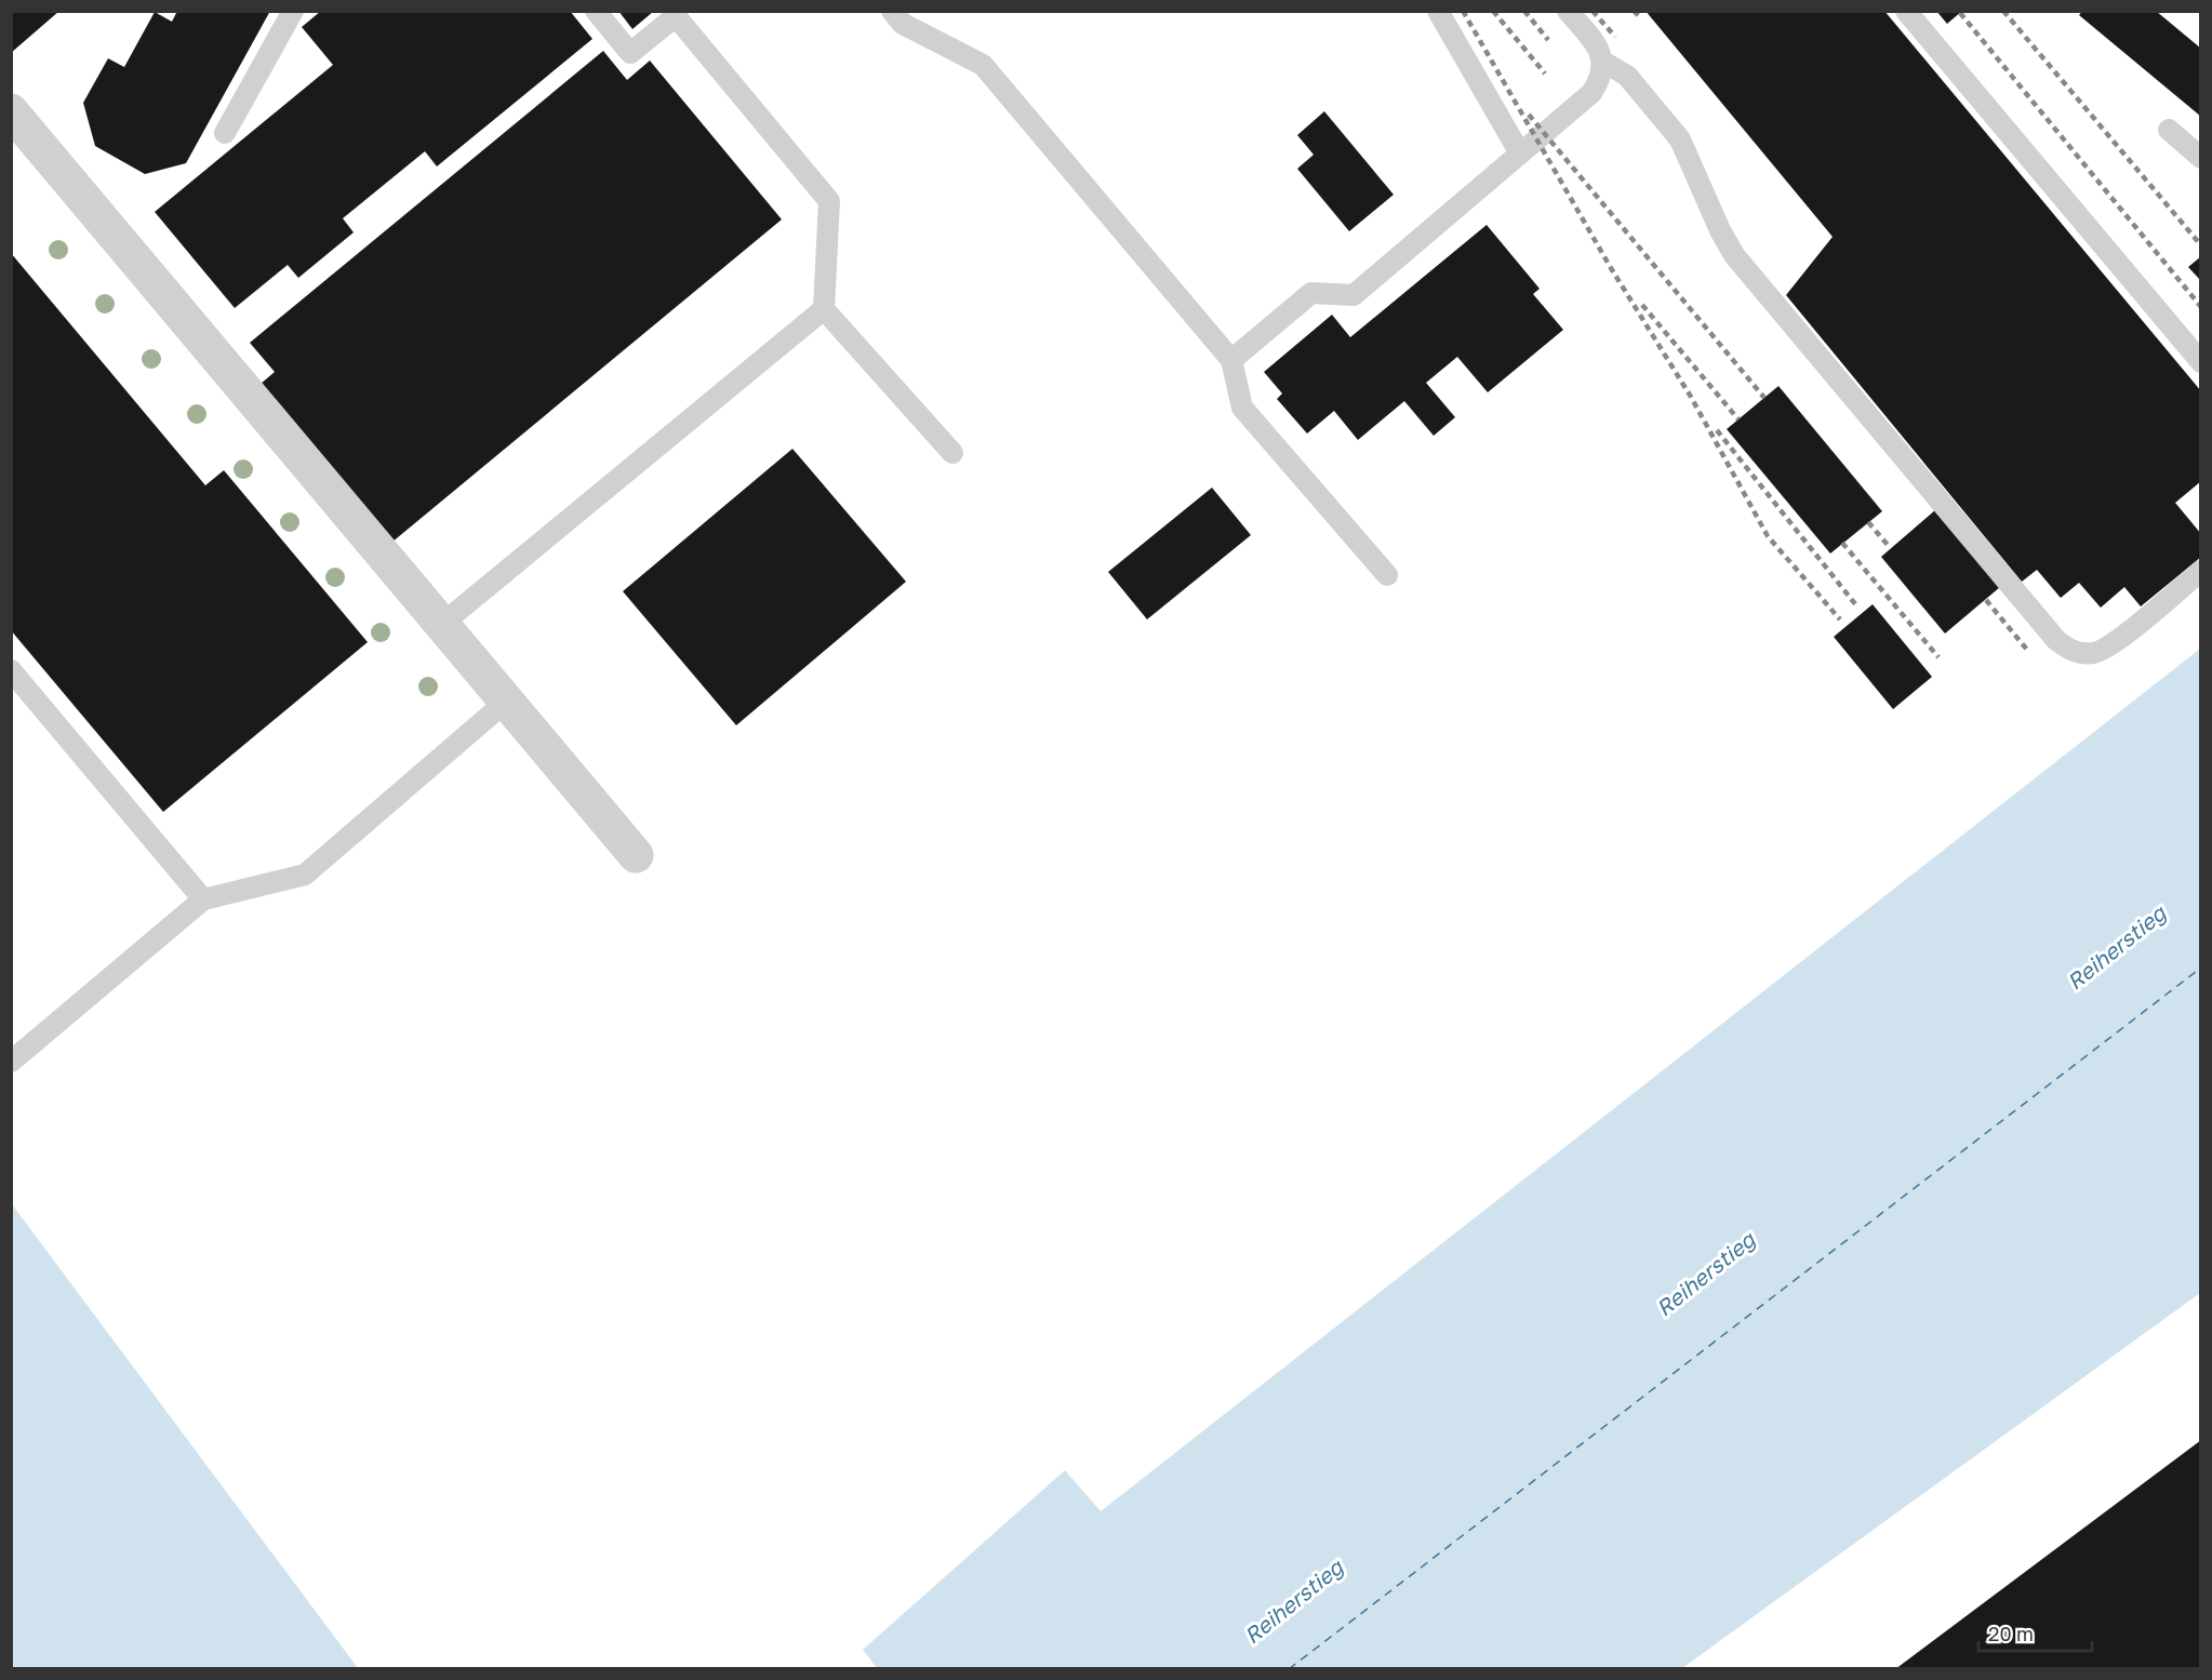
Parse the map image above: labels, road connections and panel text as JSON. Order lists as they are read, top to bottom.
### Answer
{
  "water": ["Reiherstieg"],
  "scale_bar": "20 m"
}
